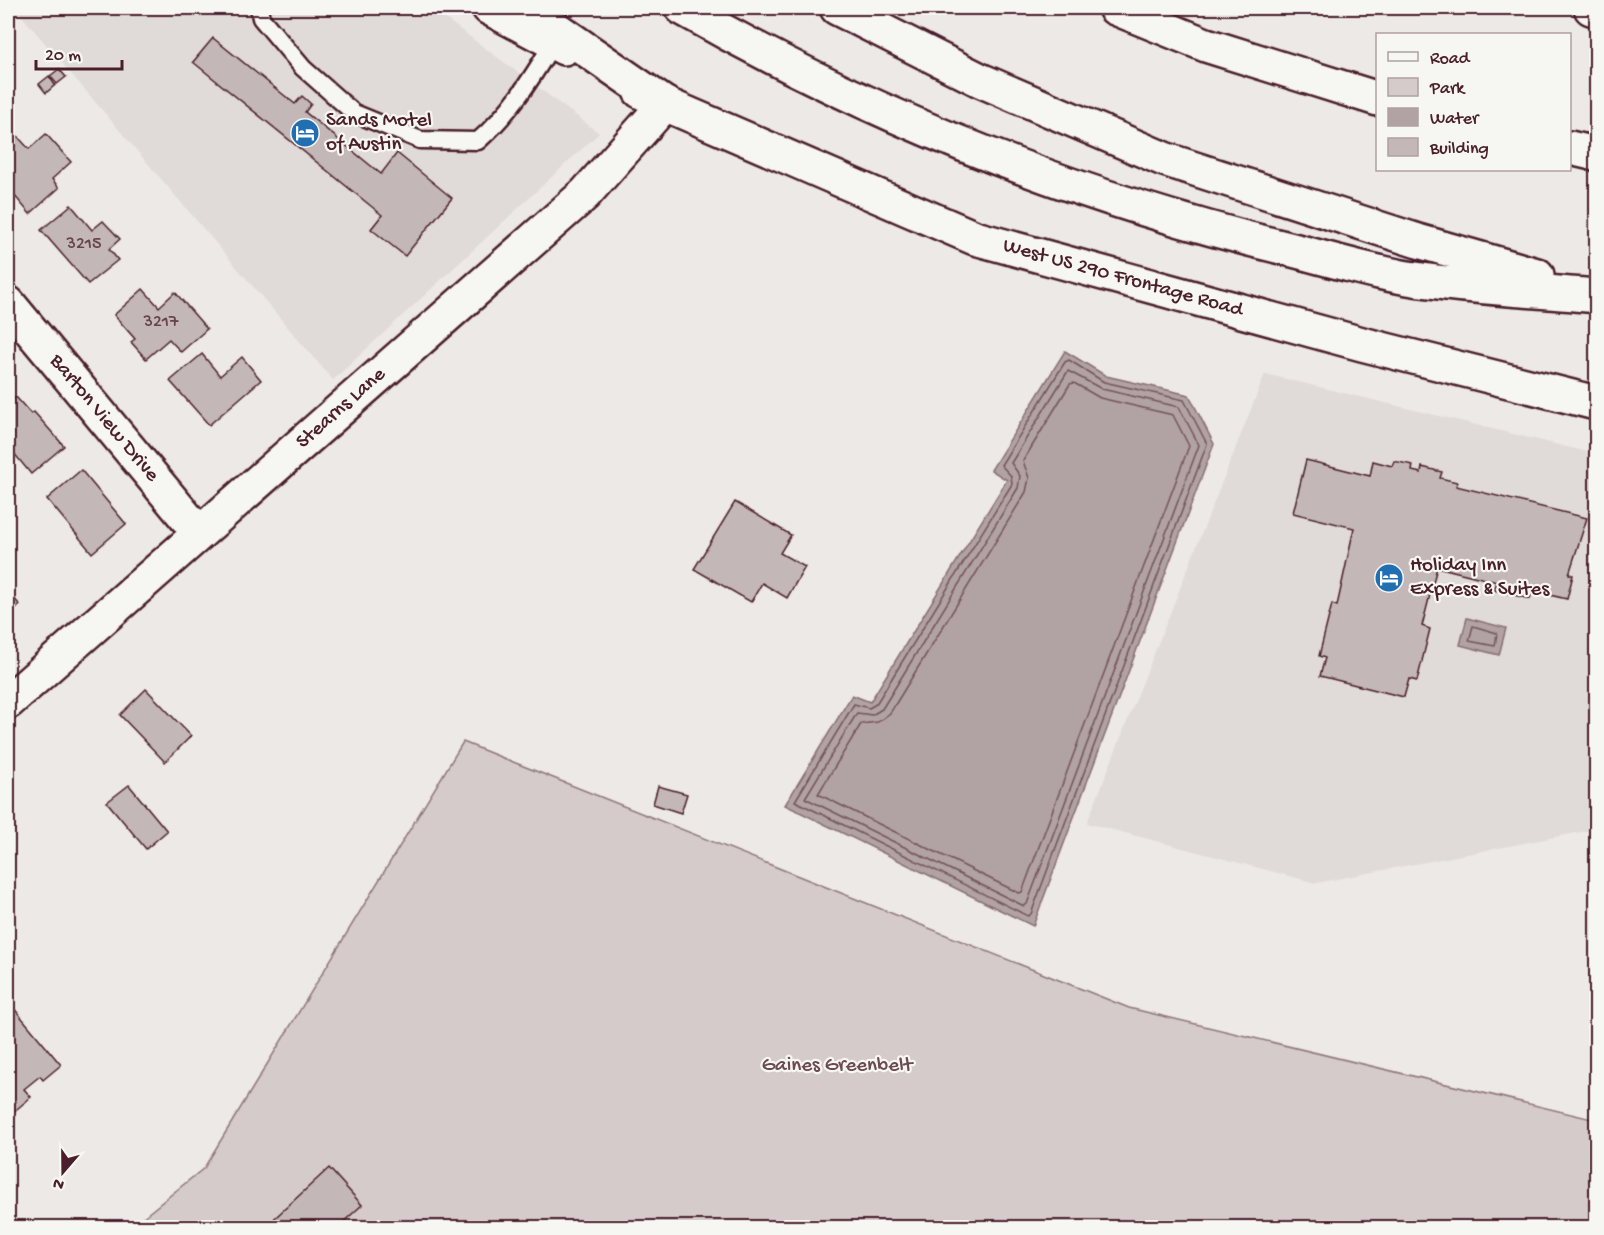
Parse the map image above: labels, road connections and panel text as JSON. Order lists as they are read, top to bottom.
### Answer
{
  "streets": {
    "main road": ["West US 290 Frontage Road", "Stearns Lane", "Barton View Drive"]
  },
  "crossings": [
    ["West US 290 Frontage Road", "Stearns Lane"],
    ["Stearns Lane", "Barton View Drive"]
  ],
  "parks": ["Gaines Greenbelt"],
  "places": {
    "hotel": ["Sands Motel of Austin", "Holiday Inn Express & Suites"]
  },
  "house_numbers": ["3215", "3217"],
  "legend": [
    "Road",
    "Park",
    "Water",
    "Building"
  ],
  "scale_bar": "20 m",
  "north": "bottom"
}
